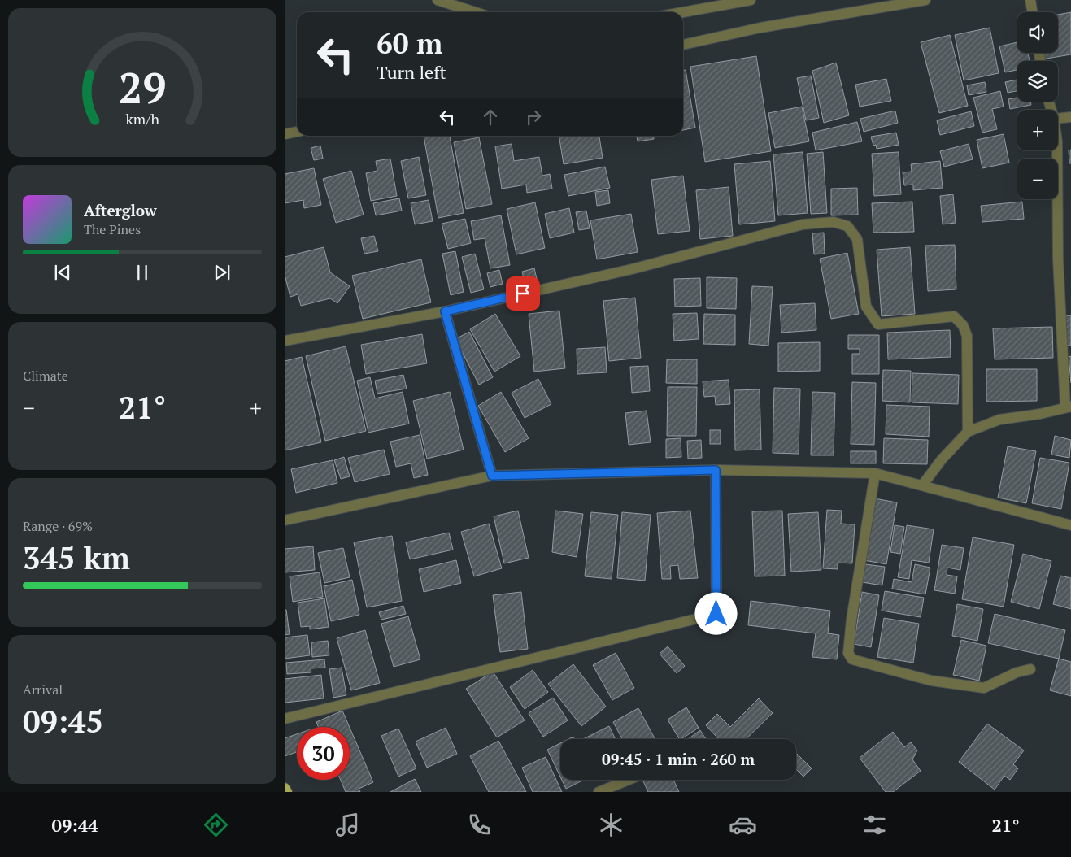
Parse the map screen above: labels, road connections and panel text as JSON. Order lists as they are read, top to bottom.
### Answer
{
  "page": {
    "map_buttons": ["+", "−"],
    "turn": ["60 m", "Turn left"],
    "song": ["Afterglow", "The Pines"],
    "tile": [
      "Climate",
      ["Range · 69%", "345 km"],
      ["Arrival", "09:45"]
    ],
    "heat": ["−", "21°", "+"],
    "limit": "30",
    "trip": "09:45 · 1 min · 260 m",
    "tabs": ["09:44", "21°"],
    "gauge": ["29", "km/h"]
  }
}
